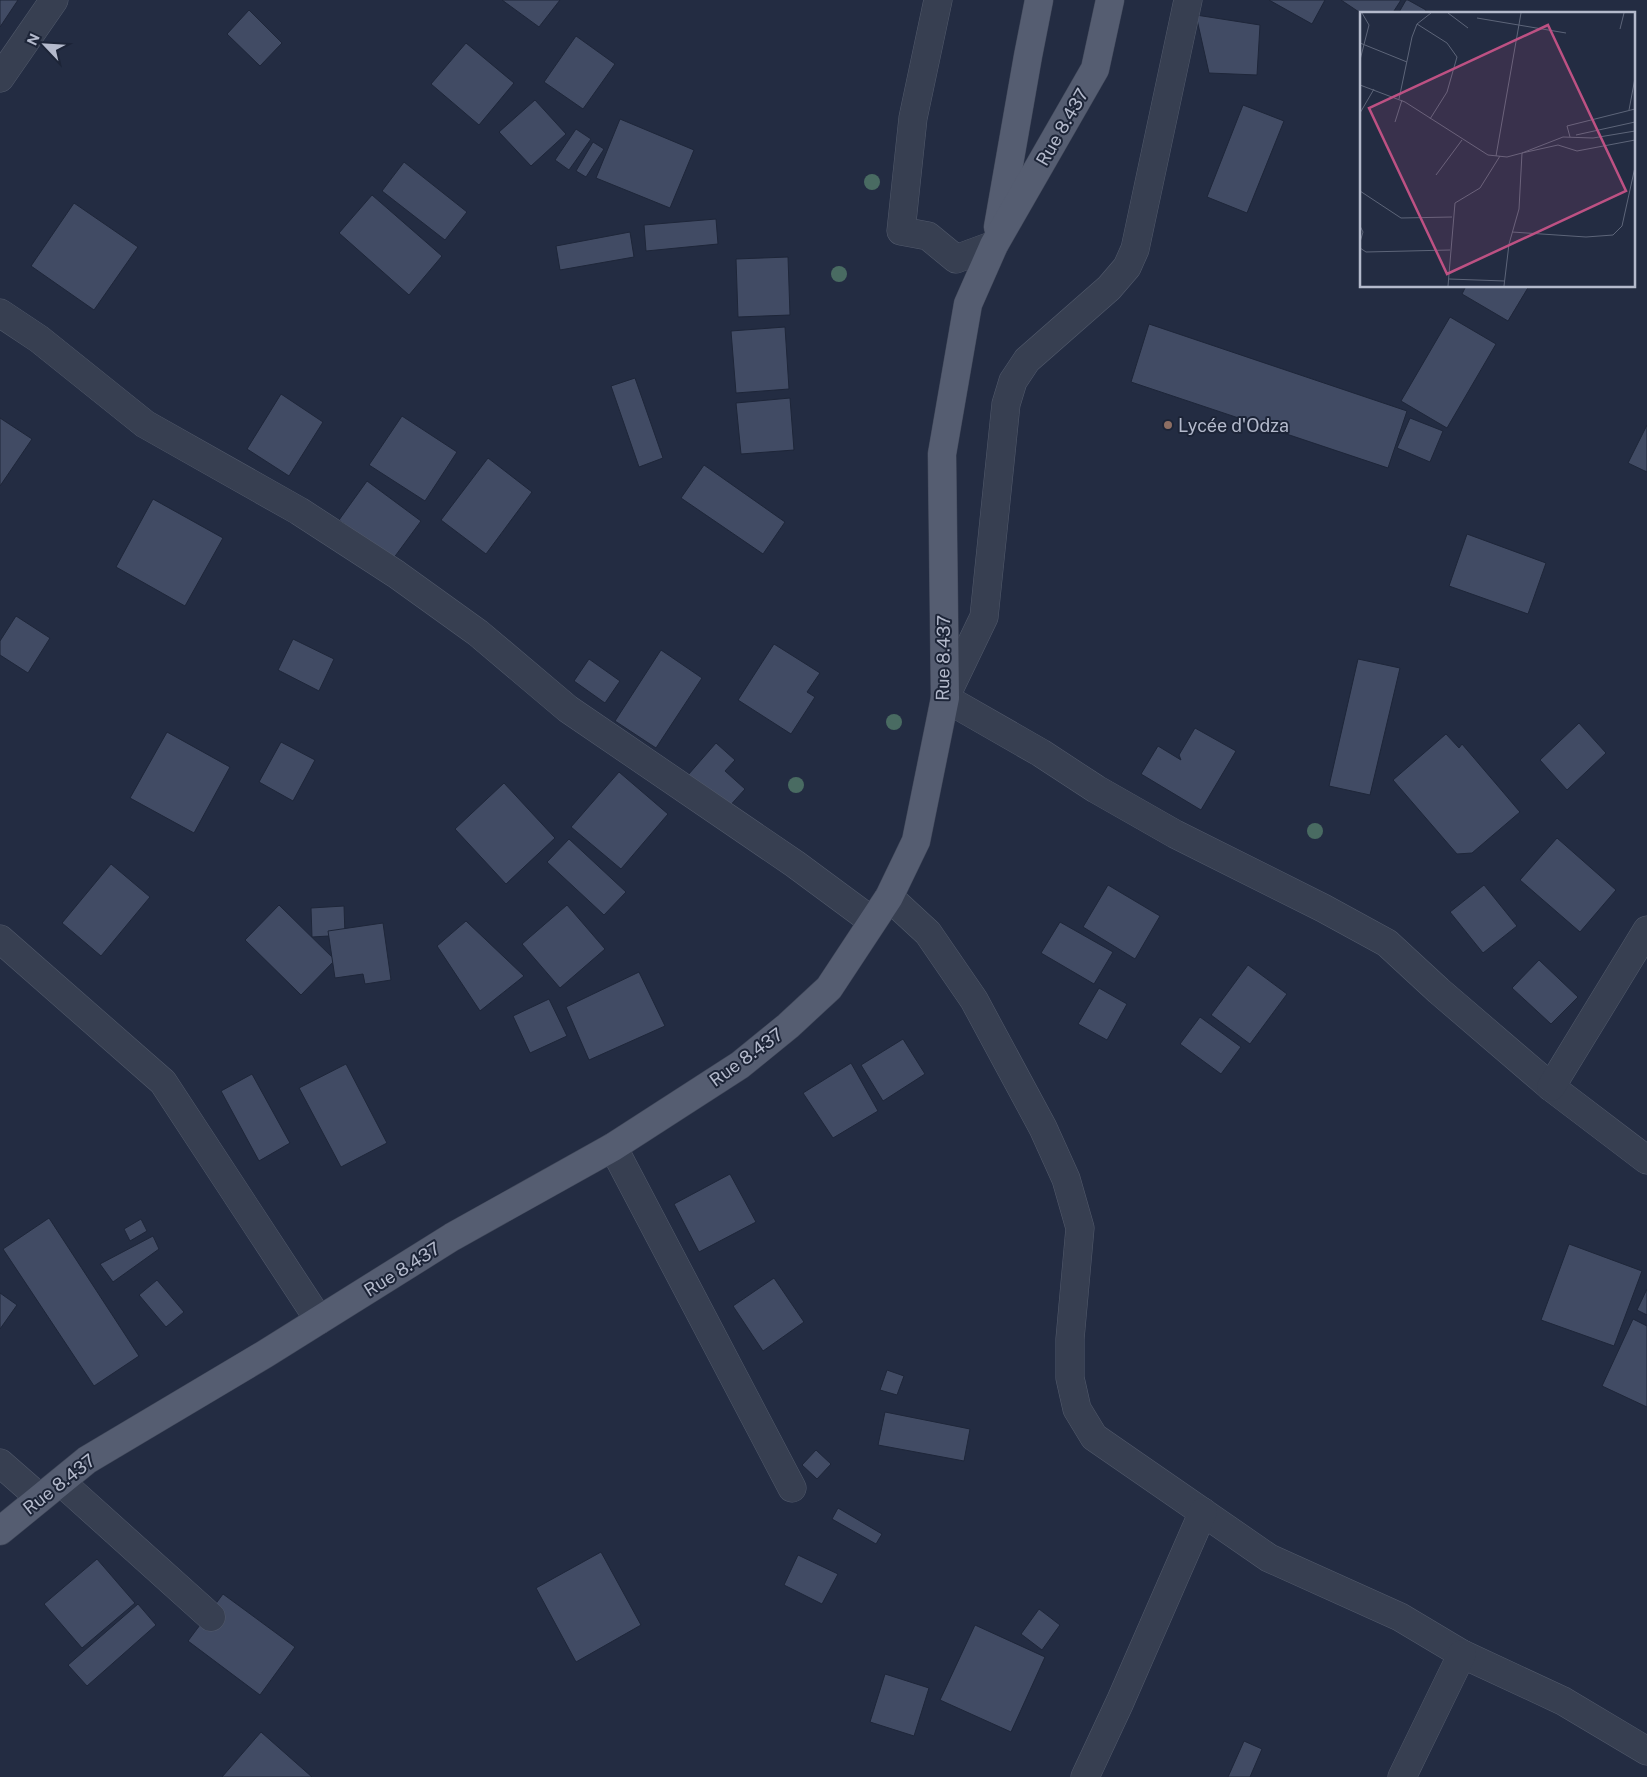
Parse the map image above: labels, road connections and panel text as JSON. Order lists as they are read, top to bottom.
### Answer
{
  "streets": {
    "main road": ["Rue 8.437"]
  },
  "places": ["Lycée d'Odza"],
  "north": "top left"
}
